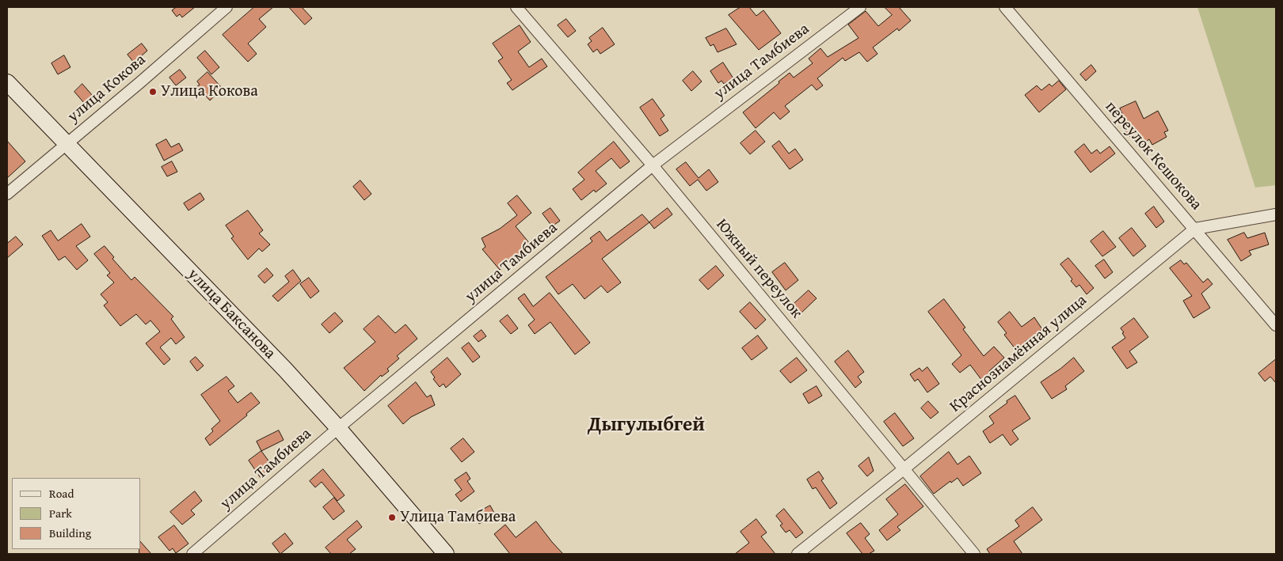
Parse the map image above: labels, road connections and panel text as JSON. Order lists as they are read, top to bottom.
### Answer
{
  "streets": {
    "main road": ["улица Баксанова"],
    "street": [
      "улица Тамбиева",
      "улица Кокова",
      "переулок Кешокова",
      "Южный переулок",
      "Краснознамённая улица"
    ]
  },
  "crossings": [
    ["улица Тамбиева", "Южный переулок"],
    ["улица Тамбиева", "улица Баксанова"],
    ["улица Кокова", "улица Баксанова"],
    ["переулок Кешокова", "Краснознамённая улица"],
    ["Южный переулок", "Краснознамённая улица"]
  ],
  "districts": ["Дыгулыбгей"],
  "places": ["Улица Кокова", "Улица Тамбиева"],
  "legend": ["Road", "Park", "Building"]
}
